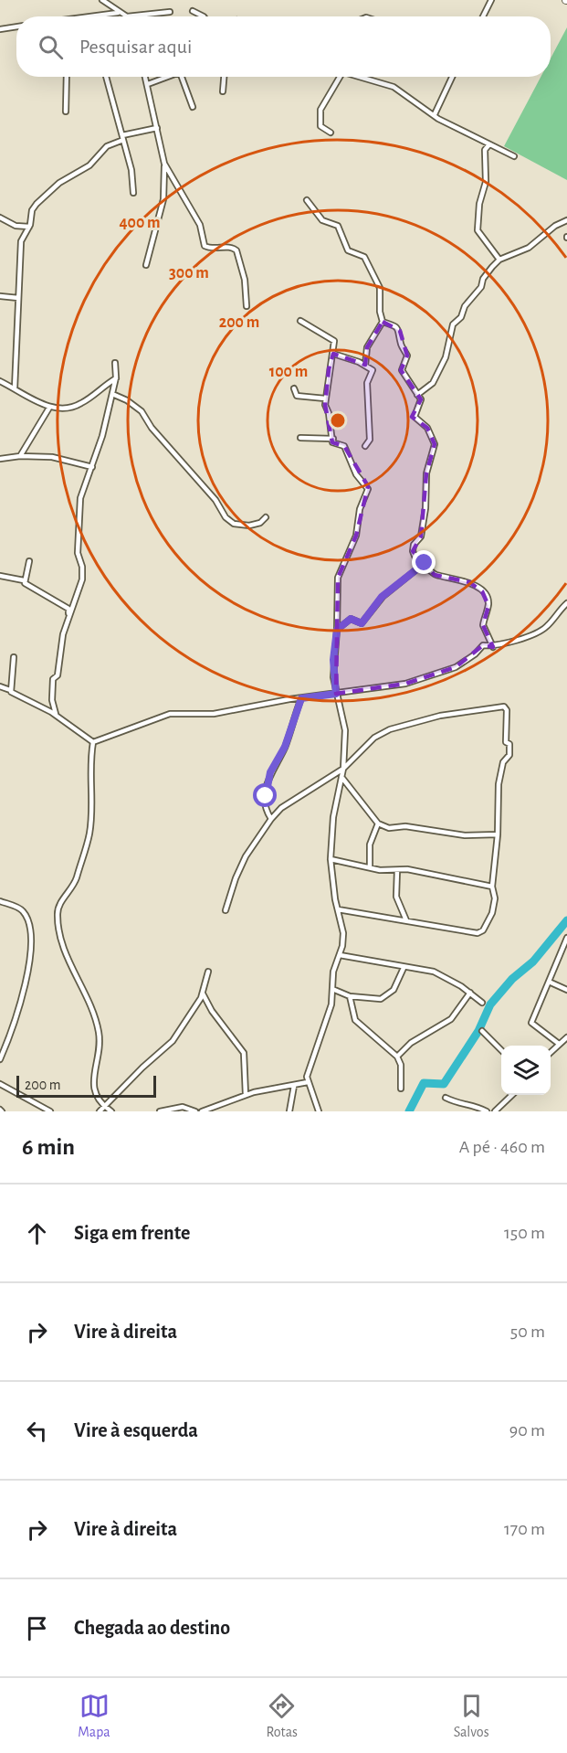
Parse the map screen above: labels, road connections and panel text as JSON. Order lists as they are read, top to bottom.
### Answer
{
  "scale_bar": "200 m",
  "page": {
    "search": "Pesquisar aqui",
    "scale": "200 m",
    "heading": ["6 min", "A pé · 460 m"],
    "list": [
      ["Siga em frente", "150 m"],
      ["Vire à direita", "50 m"],
      ["Vire à esquerda", "90 m"],
      ["Vire à direita", "170 m"],
      "Chegada ao destino"
    ],
    "nav": ["Mapa", "Rotas", "Salvos"]
  },
  "rings": [
    "400 m",
    "300 m",
    "200 m",
    "100 m"
  ]
}
